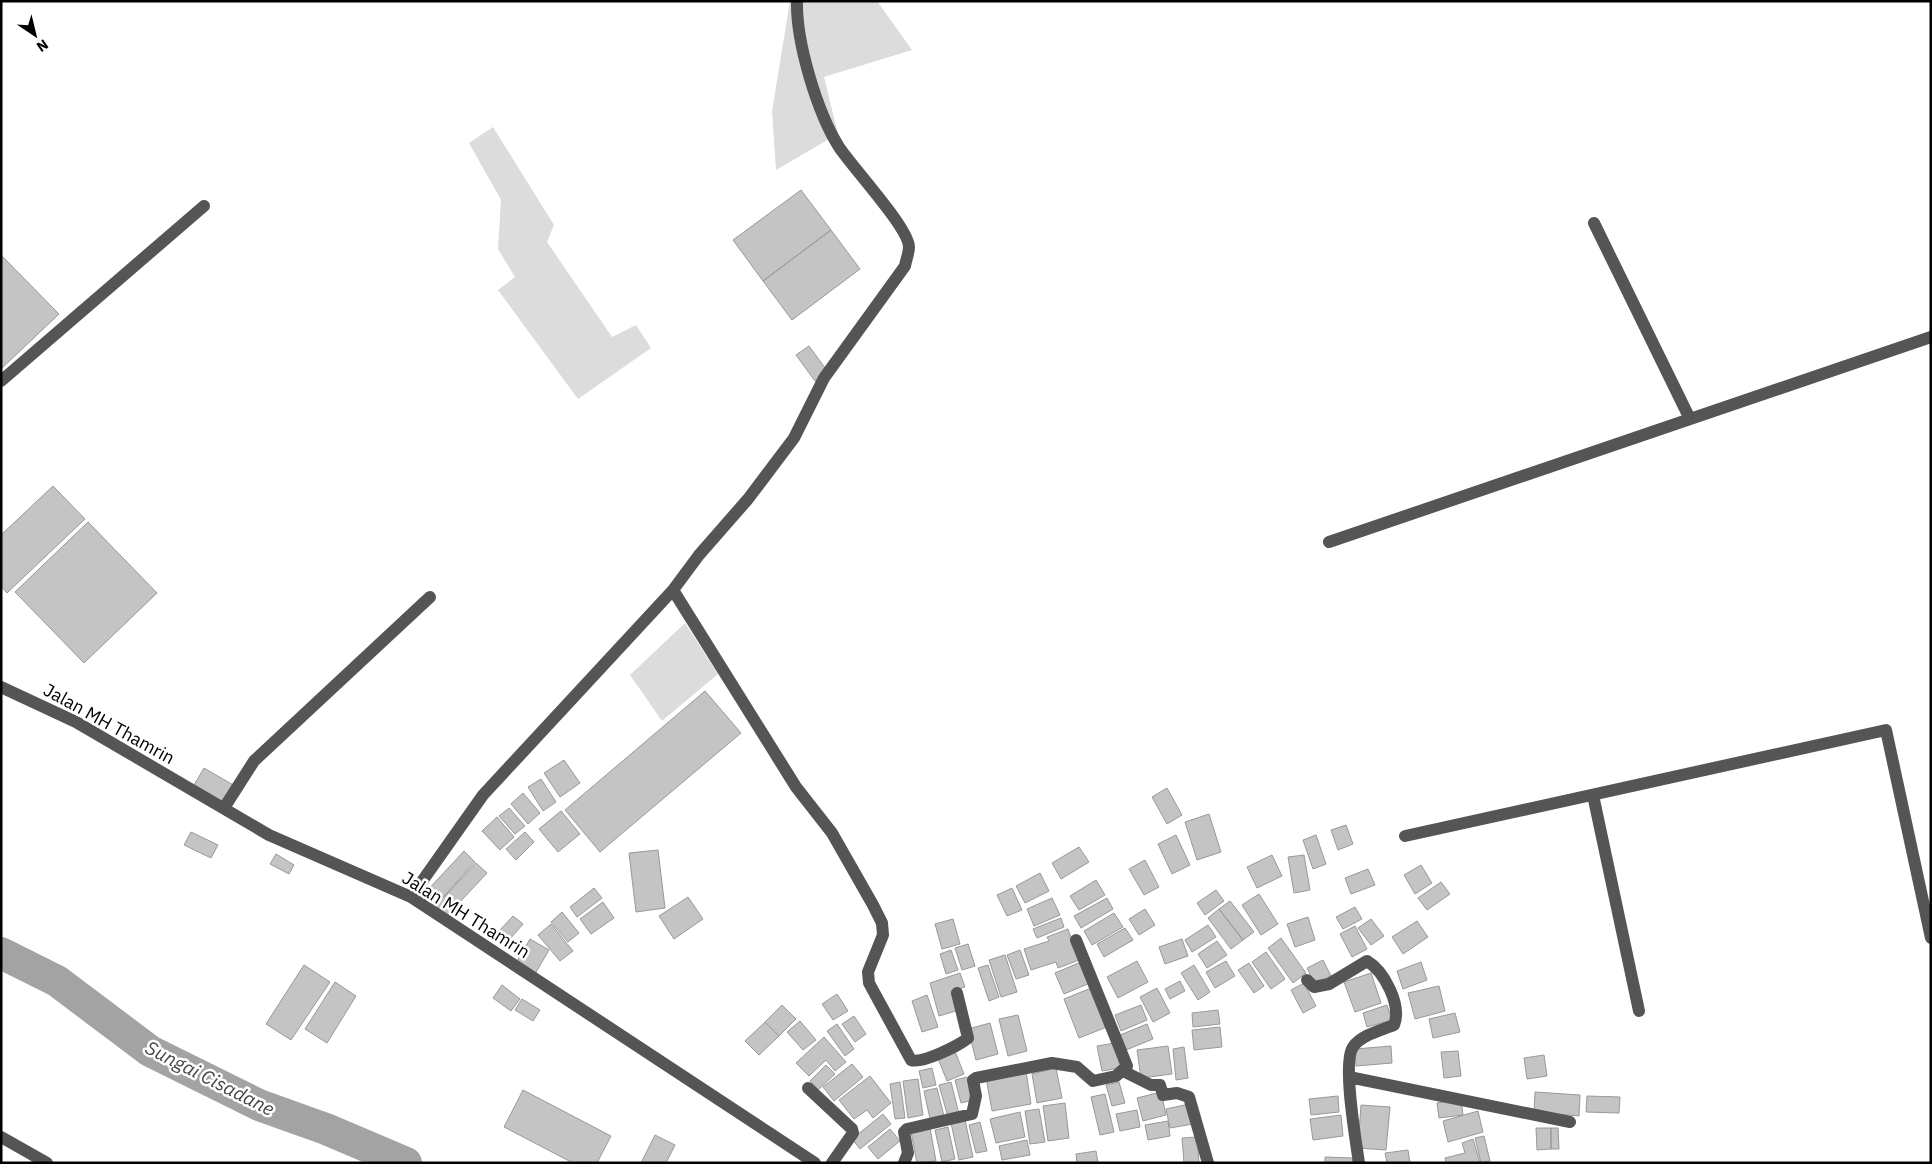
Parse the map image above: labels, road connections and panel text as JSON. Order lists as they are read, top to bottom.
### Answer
{
  "streets": {
    "street": ["Jalan MH Thamrin"]
  },
  "water": ["Sungai Cisadane"],
  "north": "bottom right"
}
